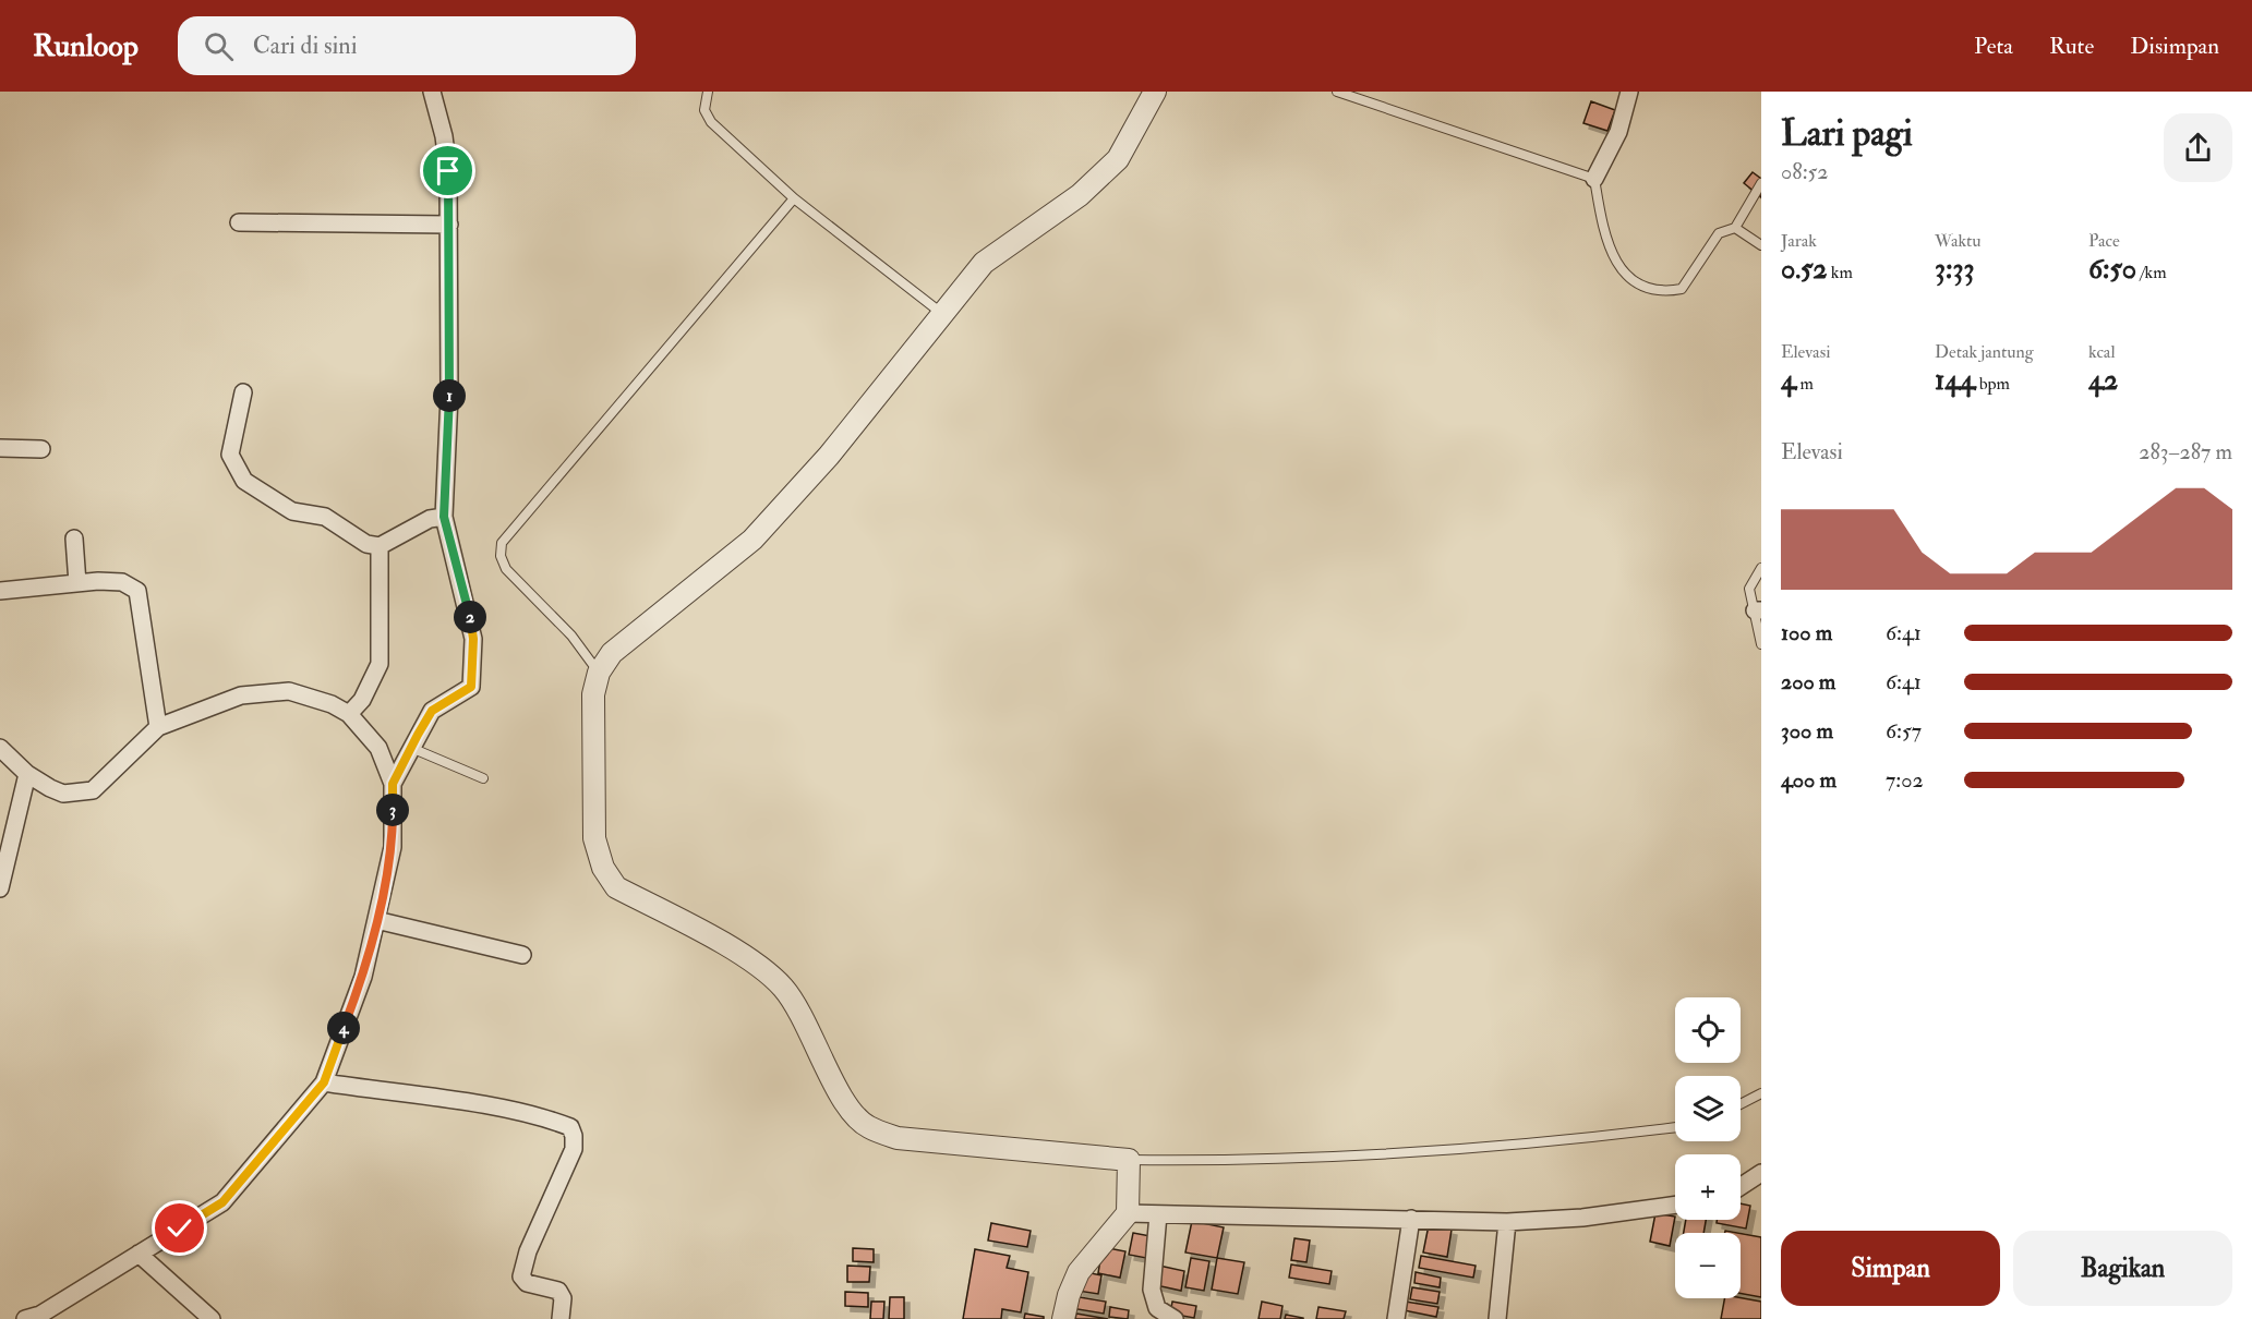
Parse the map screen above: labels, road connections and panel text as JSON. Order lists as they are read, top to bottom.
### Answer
{
  "page": {
    "header": "Runloop",
    "search": "Cari di sini",
    "nav": ["Peta", "Rute", "Disimpan"],
    "heading": ["Lari pagi", "08:52"],
    "stats": [
      ["Jarak", "0.52 km"],
      ["Waktu", "3:33"],
      ["Pace", "6:50 /km"],
      ["Elevasi", "4 m"],
      ["Detak jantung", "144 bpm"],
      ["kcal", "42"]
    ],
    "pins": [
      "1",
      "2",
      "3",
      "4"
    ],
    "chart": ["Elevasi", "283–287 m"],
    "list": [
      {
        "name": "100 m",
        "note": "6:41"
      },
      {
        "name": "200 m",
        "note": "6:41"
      },
      {
        "name": "300 m",
        "note": "6:57"
      },
      {
        "name": "400 m",
        "note": "7:02"
      }
    ],
    "map_buttons": ["+", "−"],
    "buttons": ["Simpan", "Bagikan"]
  }
}
